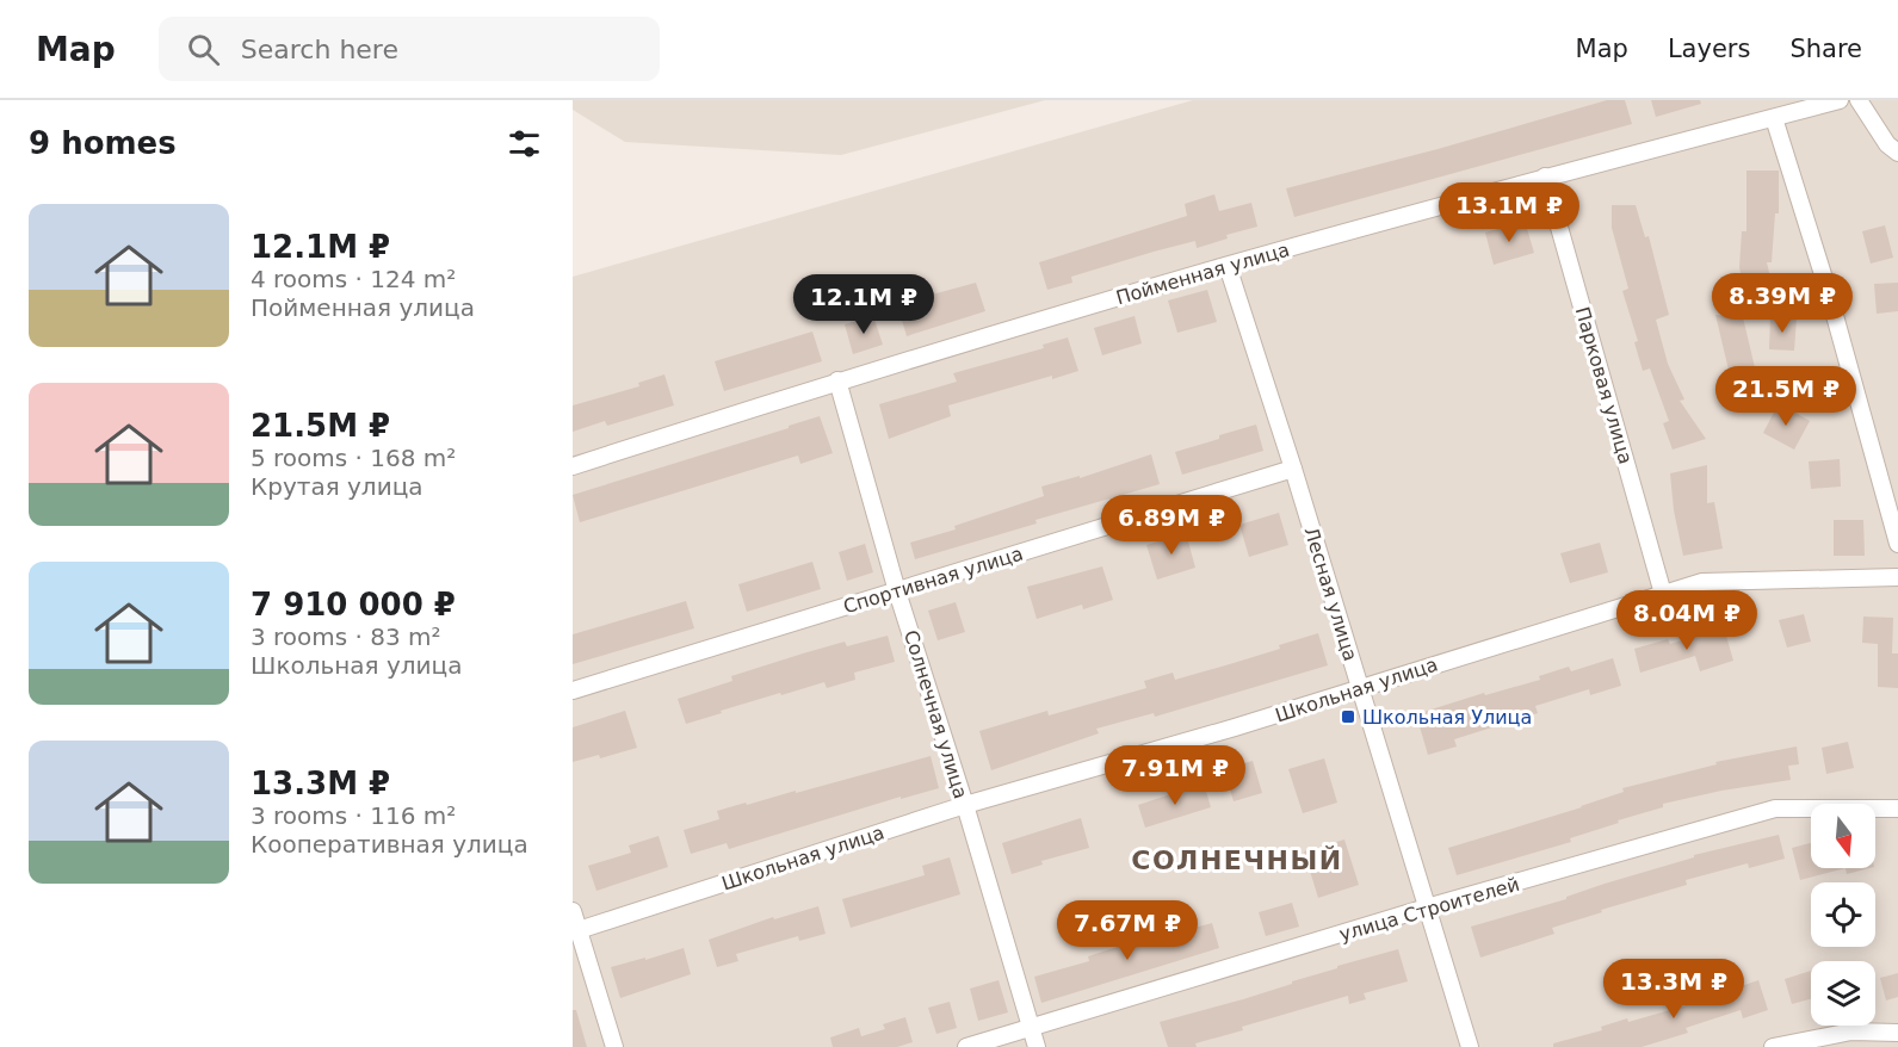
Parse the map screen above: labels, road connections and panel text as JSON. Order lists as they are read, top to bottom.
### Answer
{
  "streets": {
    "street": [
      "Пойменная улица",
      "Парковая улица",
      "Спортивная улица",
      "Лесная улица",
      "Школьная улица",
      "Солнечная улица",
      "улица Строителей"
    ]
  },
  "crossings": [
    ["Пойменная улица", "Парковая улица"],
    ["Пойменная улица", "Лесная улица"],
    ["Пойменная улица", "Солнечная улица"],
    ["Парковая улица", "Школьная улица"],
    ["Спортивная улица", "Лесная улица"],
    ["Спортивная улица", "Солнечная улица"],
    ["Лесная улица", "Школьная улица"],
    ["Лесная улица", "улица Строителей"],
    ["Школьная улица", "Солнечная улица"],
    ["Солнечная улица", "улица Строителей"]
  ],
  "districts": ["СОЛНЕЧНЫЙ"],
  "places": {
    "transit": ["Школьная Улица"]
  },
  "north": "bottom",
  "page": {
    "header": "Map",
    "search": "Search here",
    "nav": ["Map", "Layers", "Share"],
    "heading": "9 homes",
    "price": [
      "13.1M ₽",
      "8.39M ₽",
      "12.1M ₽",
      "21.5M ₽",
      "6.89M ₽",
      "8.04M ₽",
      "7.91M ₽",
      "7.67M ₽",
      "13.3M ₽"
    ],
    "list": [
      {
        "name": "12.1M ₽",
        "note": "4 rooms · 124 m² · Пойменная улица"
      },
      {
        "name": "21.5M ₽",
        "note": "5 rooms · 168 m² · Крутая улица"
      },
      {
        "name": "7 910 000 ₽",
        "note": "3 rooms · 83 m² · Школьная улица"
      },
      {
        "name": "13.3M ₽",
        "note": "3 rooms · 116 m² · Кооперативная улица"
      }
    ]
  }
}
